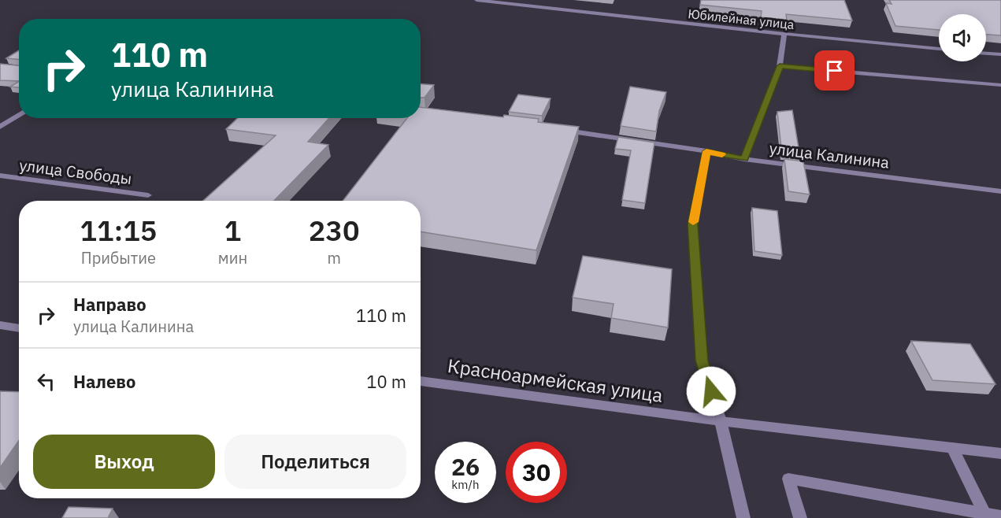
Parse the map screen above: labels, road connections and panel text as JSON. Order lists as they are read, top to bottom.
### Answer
{
  "streets": {
    "street": [
      "Юбилейная улица",
      "улица Калинина",
      "улица Свободы",
      "Красноармейская улица"
    ]
  },
  "page": {
    "turn": ["110 m", "улица Калинина"],
    "eta": [
      "11:15",
      "Прибытие",
      "1",
      "мин",
      "230",
      "m"
    ],
    "list": [
      {
        "name": "Направо",
        "note": "улица Калинина",
        "value": "110 m"
      },
      {
        "name": "Налево",
        "value": "10 m"
      }
    ],
    "buttons": ["Выход", "Поделиться"],
    "speed": "26 km/h",
    "limit": "30"
  }
}
